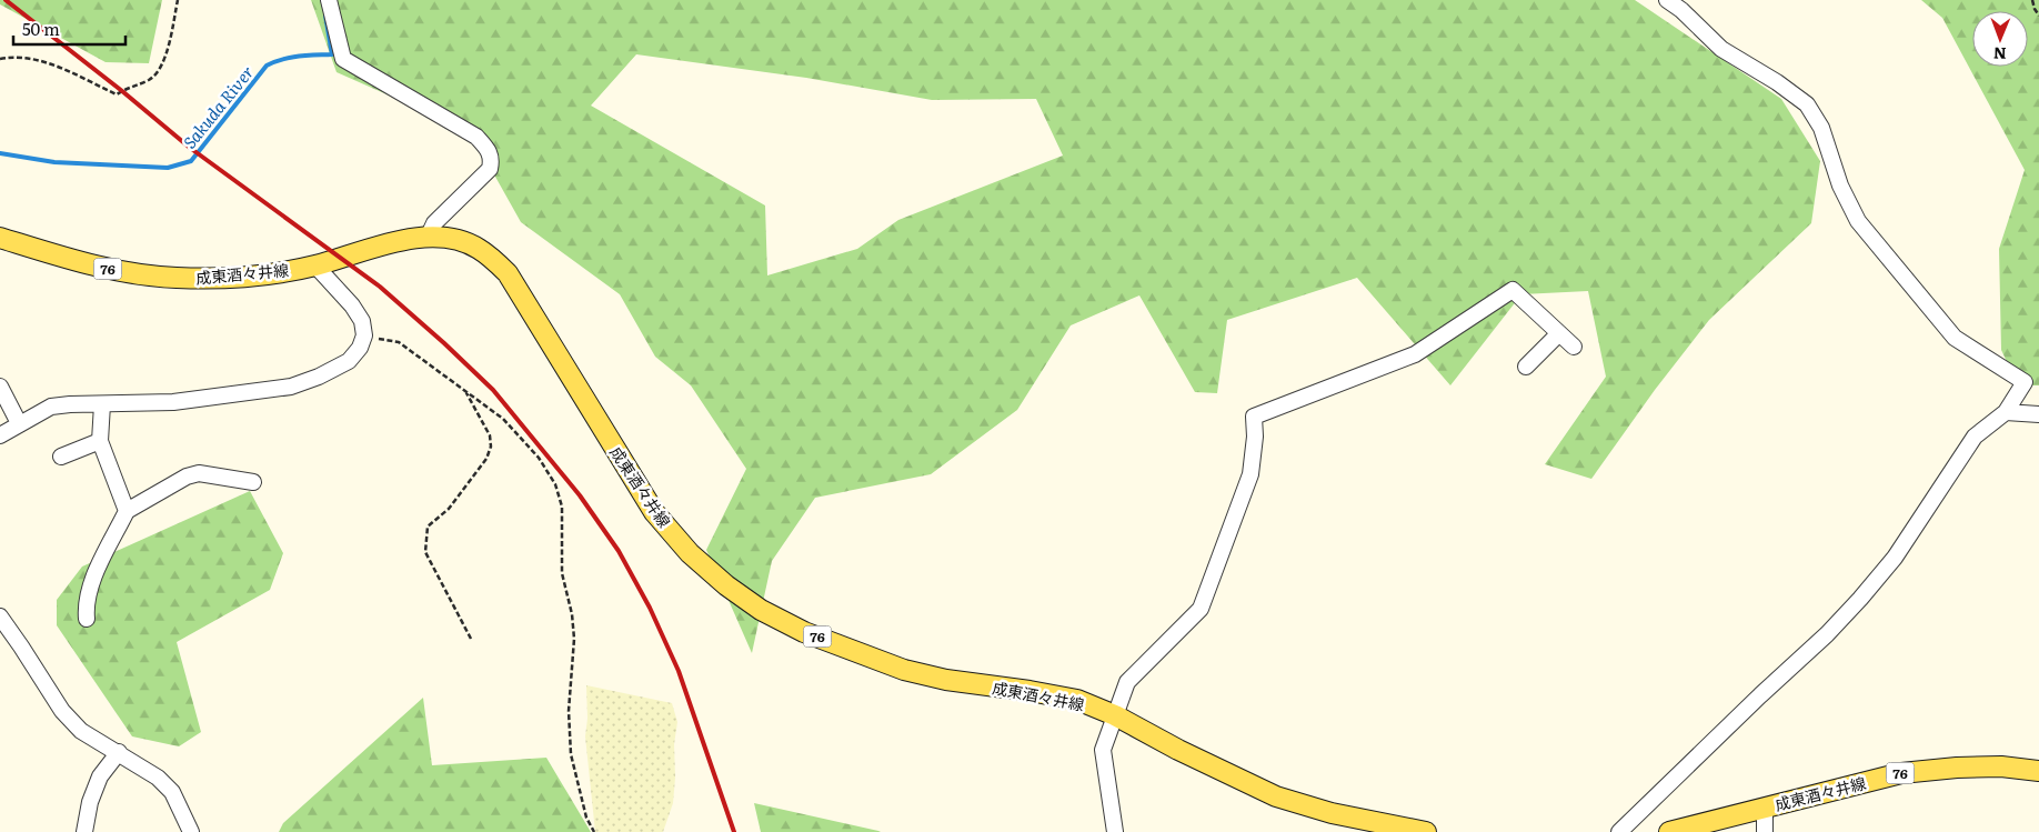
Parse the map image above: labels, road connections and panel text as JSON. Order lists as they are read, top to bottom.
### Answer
{
  "streets": {
    "main road": ["76", "成東酒々井線"]
  },
  "water": ["Sakuda River"],
  "scale_bar": "50 m",
  "north": "bottom"
}
